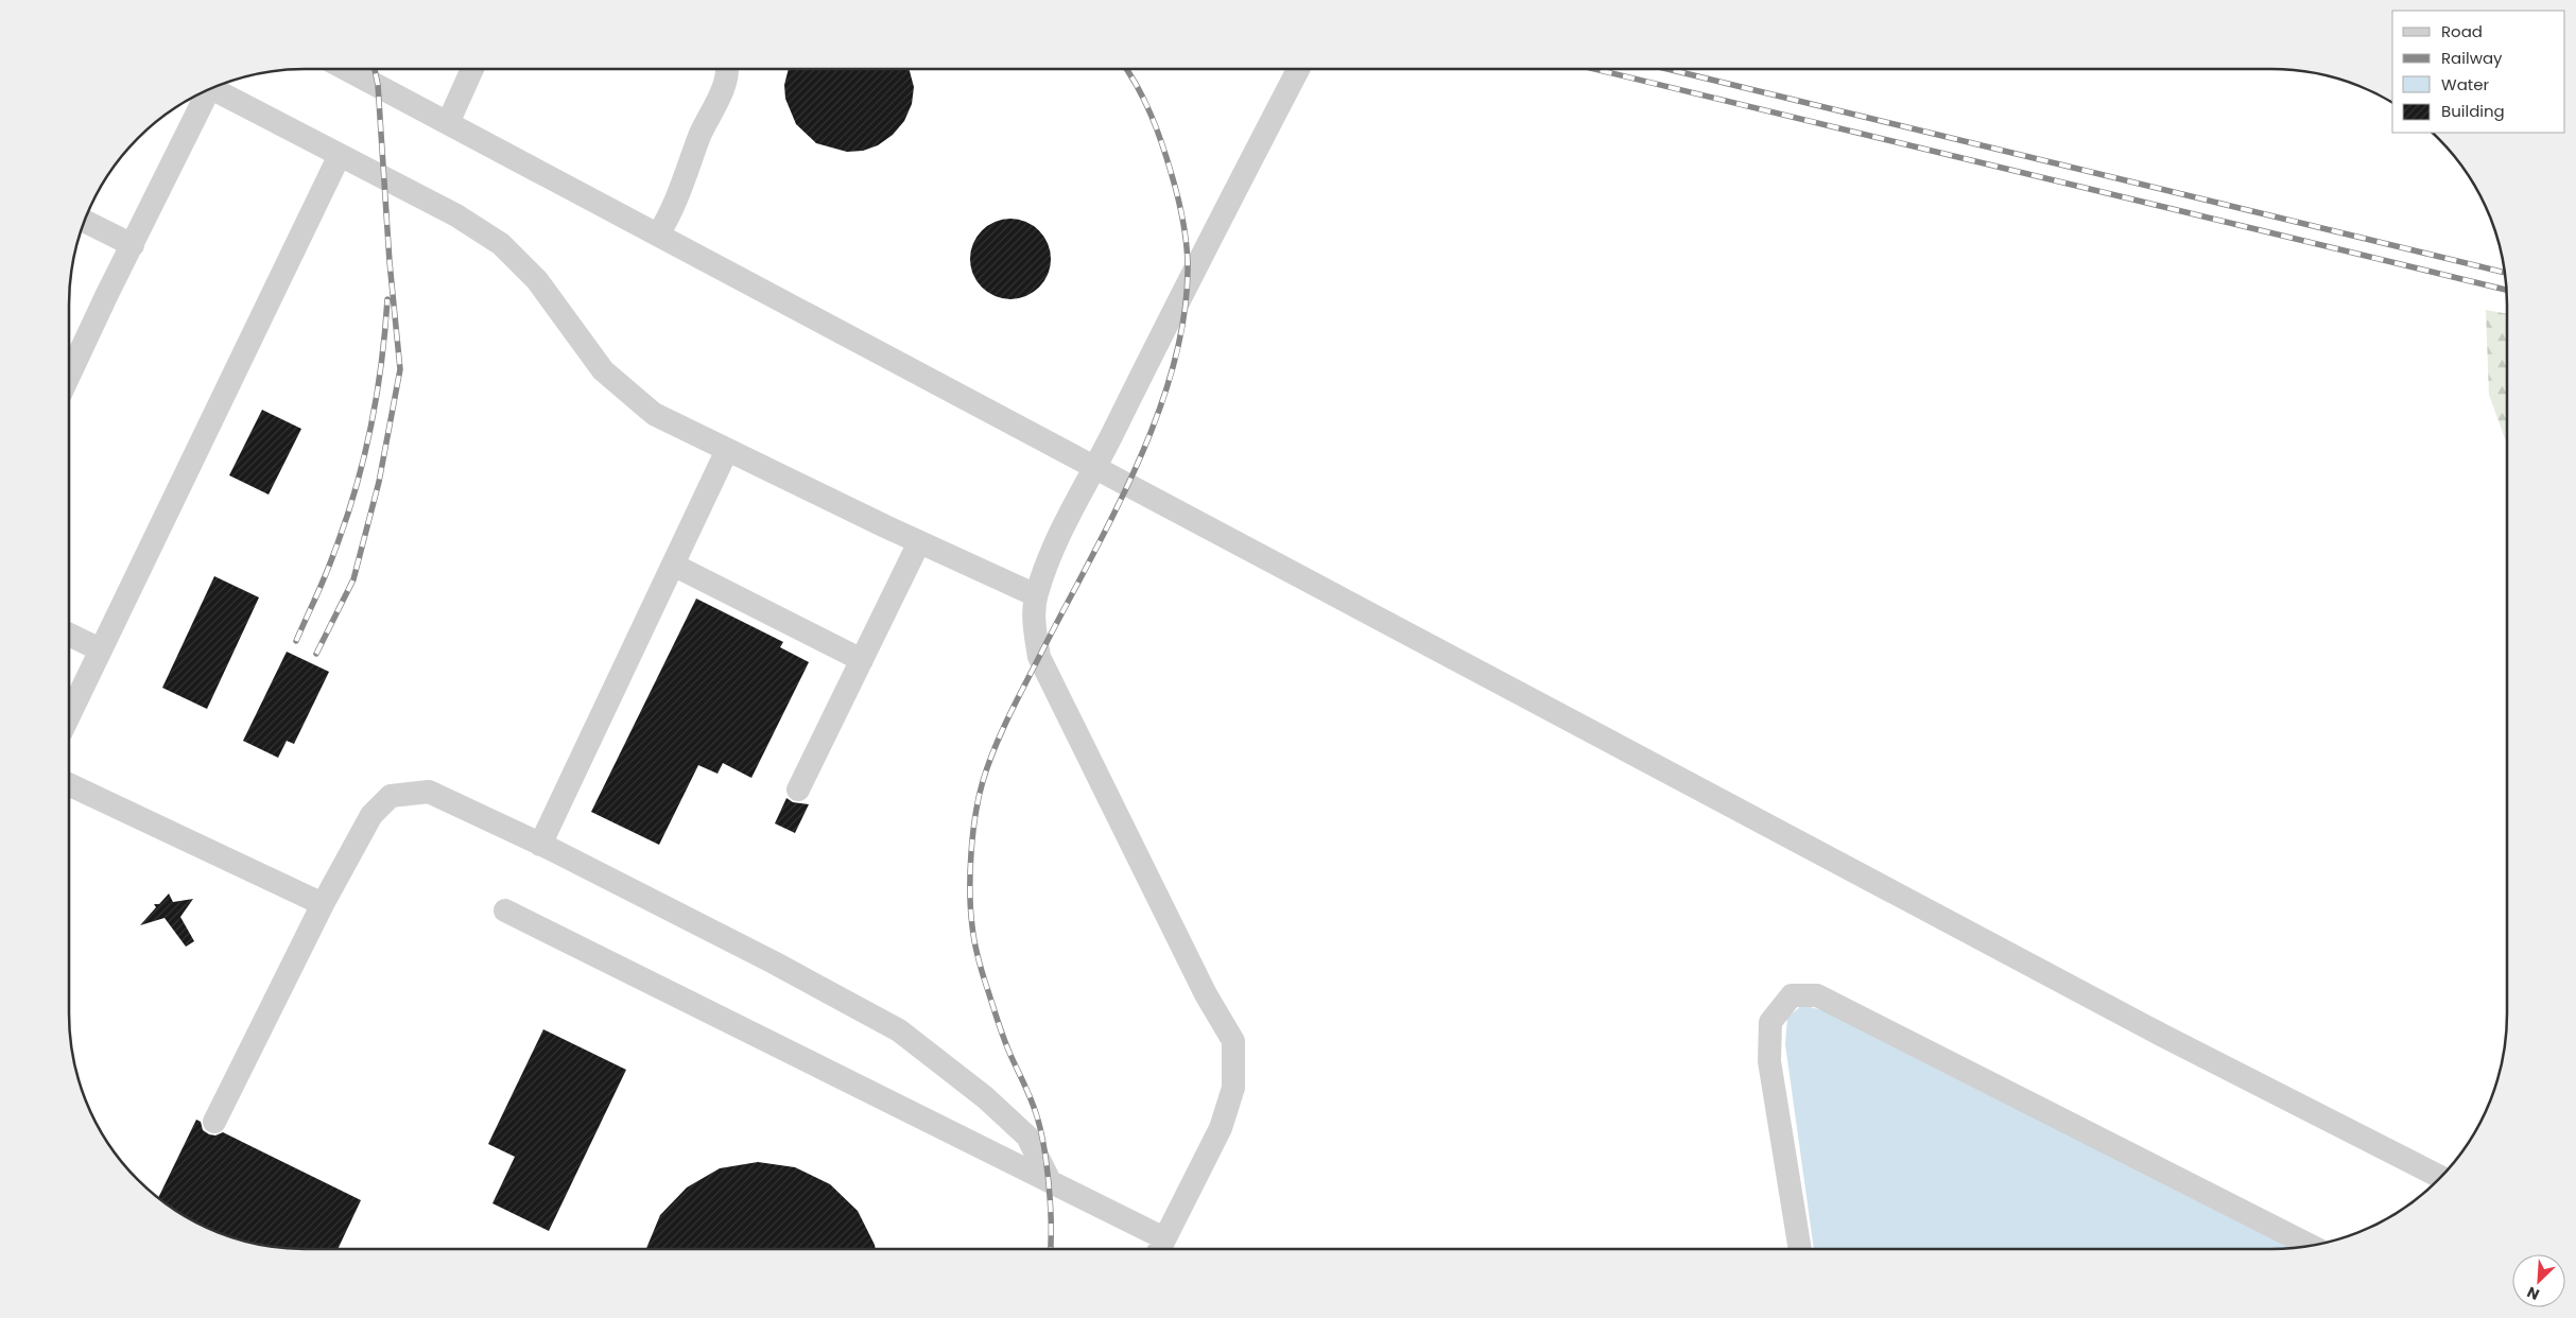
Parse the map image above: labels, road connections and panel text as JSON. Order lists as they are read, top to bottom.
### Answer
{
  "legend": [
    "Road",
    "Railway",
    "Water",
    "Building"
  ],
  "north": "bottom left"
}
